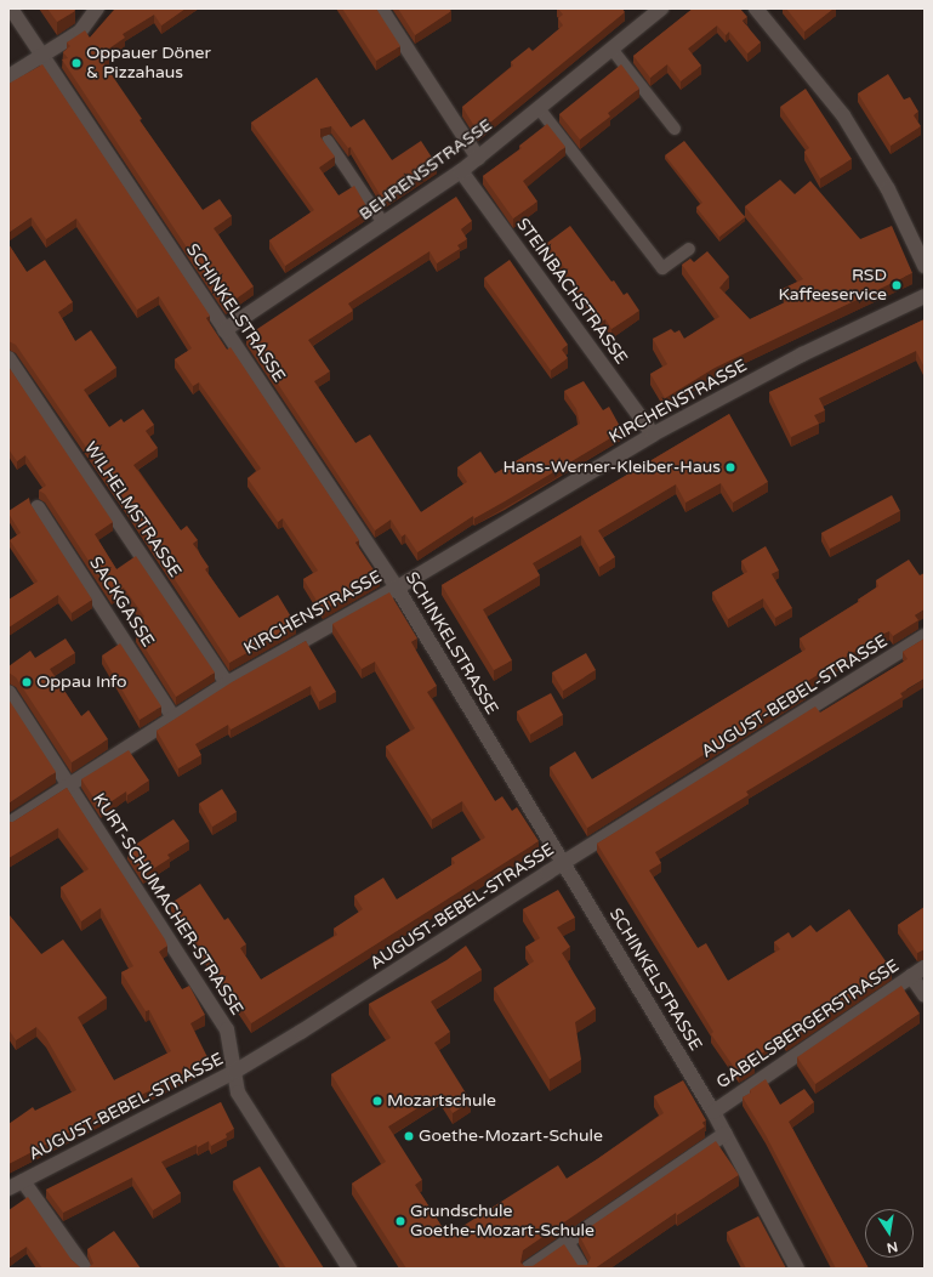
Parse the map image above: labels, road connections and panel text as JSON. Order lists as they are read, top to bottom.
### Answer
{
  "streets": {
    "street": [
      "BEHRENSSTRASSE",
      "STEINBACHSTRASSE",
      "SCHINKELSTRASSE",
      "KIRCHENSTRASSE",
      "WILHELMSTRASSE",
      "SACKGASSE",
      "AUGUST-BEBEL-STRASSE",
      "KURT-SCHUMACHER-STRASSE",
      "GABELSBERGERSTRASSE"
    ]
  },
  "crossings": [
    ["BEHRENSSTRASSE", "STEINBACHSTRASSE"],
    ["BEHRENSSTRASSE", "SCHINKELSTRASSE"],
    ["STEINBACHSTRASSE", "KIRCHENSTRASSE"],
    ["SCHINKELSTRASSE", "KIRCHENSTRASSE"],
    ["SCHINKELSTRASSE", "AUGUST-BEBEL-STRASSE"],
    ["SCHINKELSTRASSE", "GABELSBERGERSTRASSE"],
    ["KIRCHENSTRASSE", "WILHELMSTRASSE"],
    ["KIRCHENSTRASSE", "SACKGASSE"],
    ["KIRCHENSTRASSE", "KURT-SCHUMACHER-STRASSE"],
    ["AUGUST-BEBEL-STRASSE", "KURT-SCHUMACHER-STRASSE"]
  ],
  "places": [
    "Oppauer Döner & Pizzahaus",
    "RSD Kaffeeservice",
    "Hans-Werner-Kleiber-Haus",
    "Oppau Info",
    "Mozartschule",
    "Goethe-Mozart-Schule",
    "Grundschule Goethe-Mozart-Schule"
  ],
  "north": "bottom"
}
